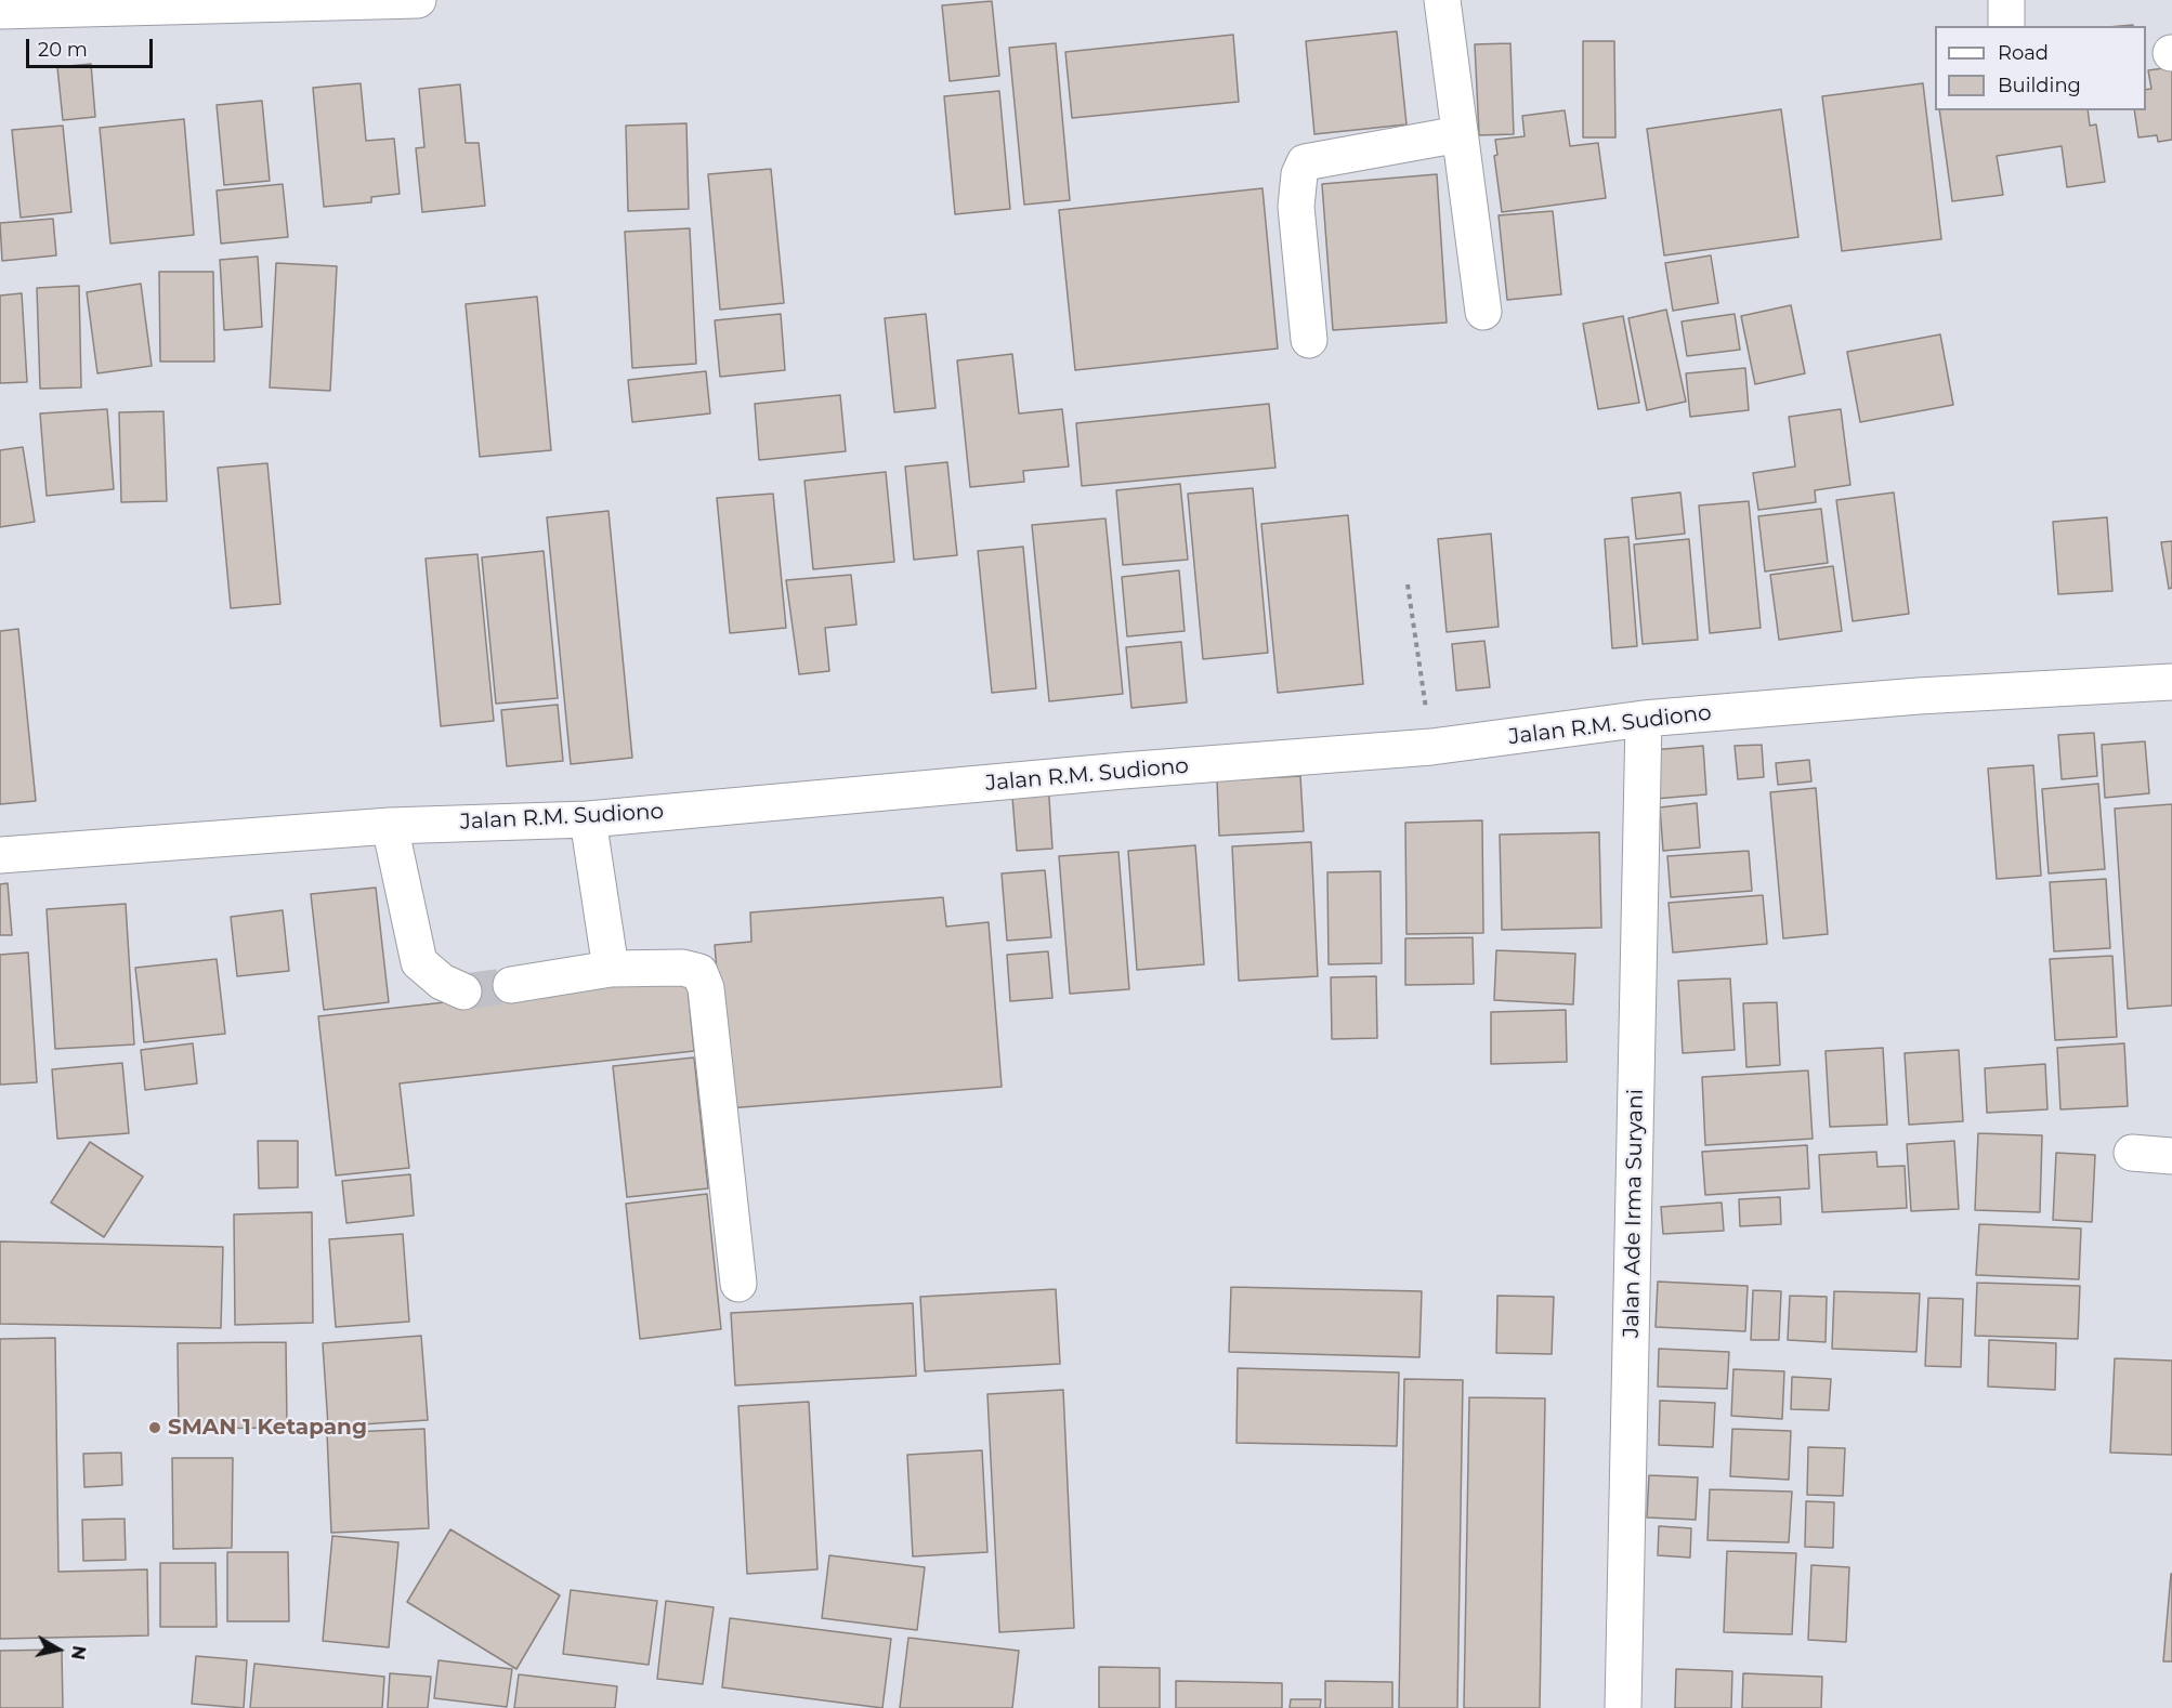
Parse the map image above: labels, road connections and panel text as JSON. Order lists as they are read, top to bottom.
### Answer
{
  "streets": {
    "street": ["Jalan R.M. Sudiono", "Jalan Ade Irma Suryani"]
  },
  "crossings": [
    ["Jalan R.M. Sudiono", "Jalan Ade Irma Suryani"]
  ],
  "places": ["SMAN 1 Ketapang"],
  "legend": ["Road", "Building"],
  "scale_bar": "20 m",
  "north": "right"
}
